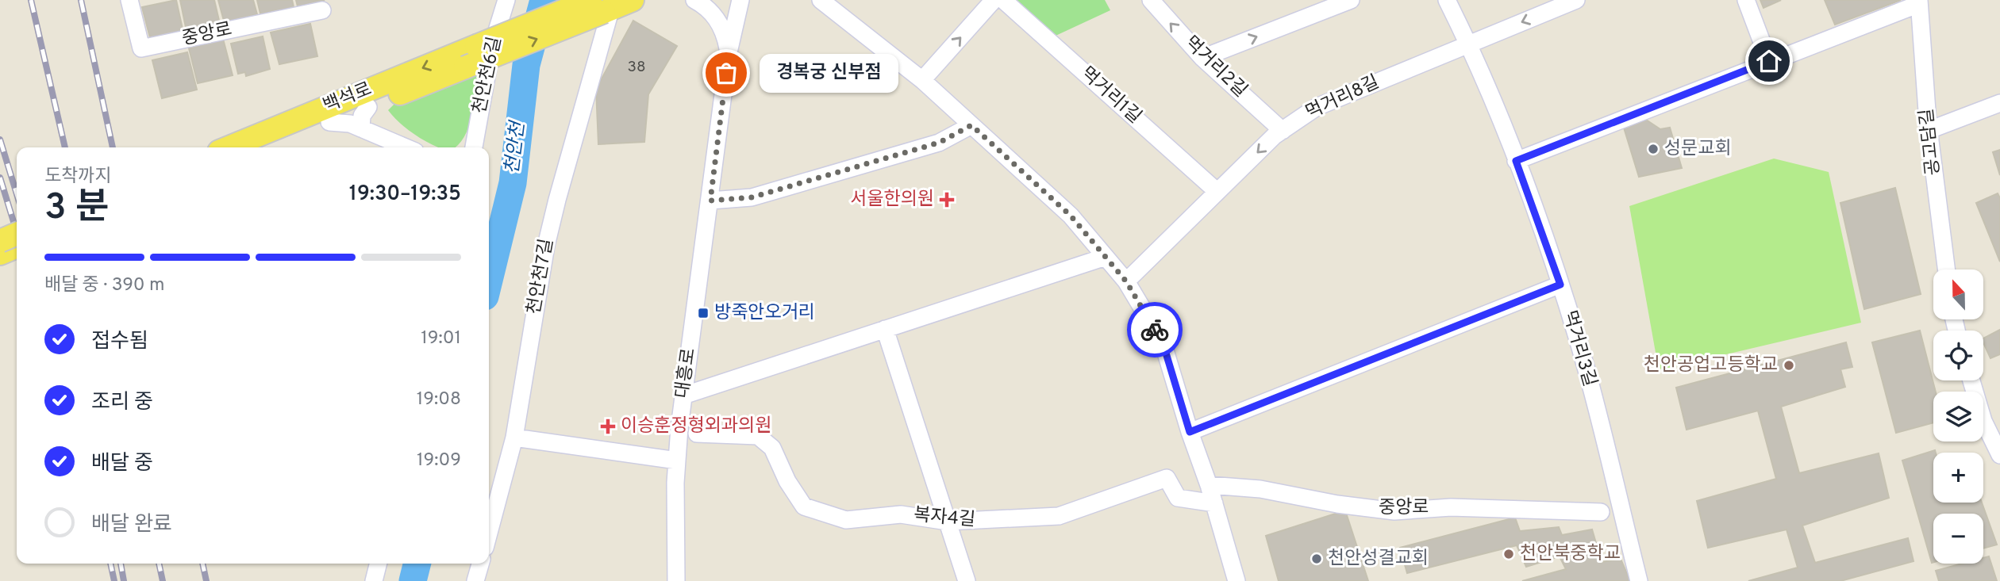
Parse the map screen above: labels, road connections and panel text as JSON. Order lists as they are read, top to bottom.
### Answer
{
  "streets": {
    "main road": ["백석로"],
    "street": [
      "중앙로",
      "먹거리2길",
      "천안천6길",
      "먹거리1길",
      "먹거리8길",
      "공고담길",
      "천안천7길",
      "먹거리3길",
      "대흥로",
      "복자4길"
    ]
  },
  "crossings": [
    ["먹거리2길", "먹거리8길"],
    ["먹거리1길", "먹거리8길"],
    ["백석로", "천안천7길"],
    ["먹거리8길", "먹거리3길"]
  ],
  "one_way": ["먹거리2길"],
  "water": ["천안천"],
  "places": {
    "other": [
      "경복궁 신부점",
      "성문교회",
      "천안공업고등학교",
      "천안북중학교",
      "천안성결교회"
    ],
    "health": ["서울한의원", "이승훈정형외과의원"],
    "transit": ["방죽안오거리"]
  },
  "house_numbers": ["38"],
  "north": "top",
  "page": {
    "bubble": "경복궁 신부점",
    "heading": ["3 분", "도착까지", "19:30–19:35"],
    "bar": "배달 중 · 390 m",
    "map_buttons": ["+", "−"],
    "list": [
      ["접수됨", "19:01"],
      ["조리 중", "19:08"],
      ["배달 중", "19:09"],
      "배달 완료"
    ]
  }
}
